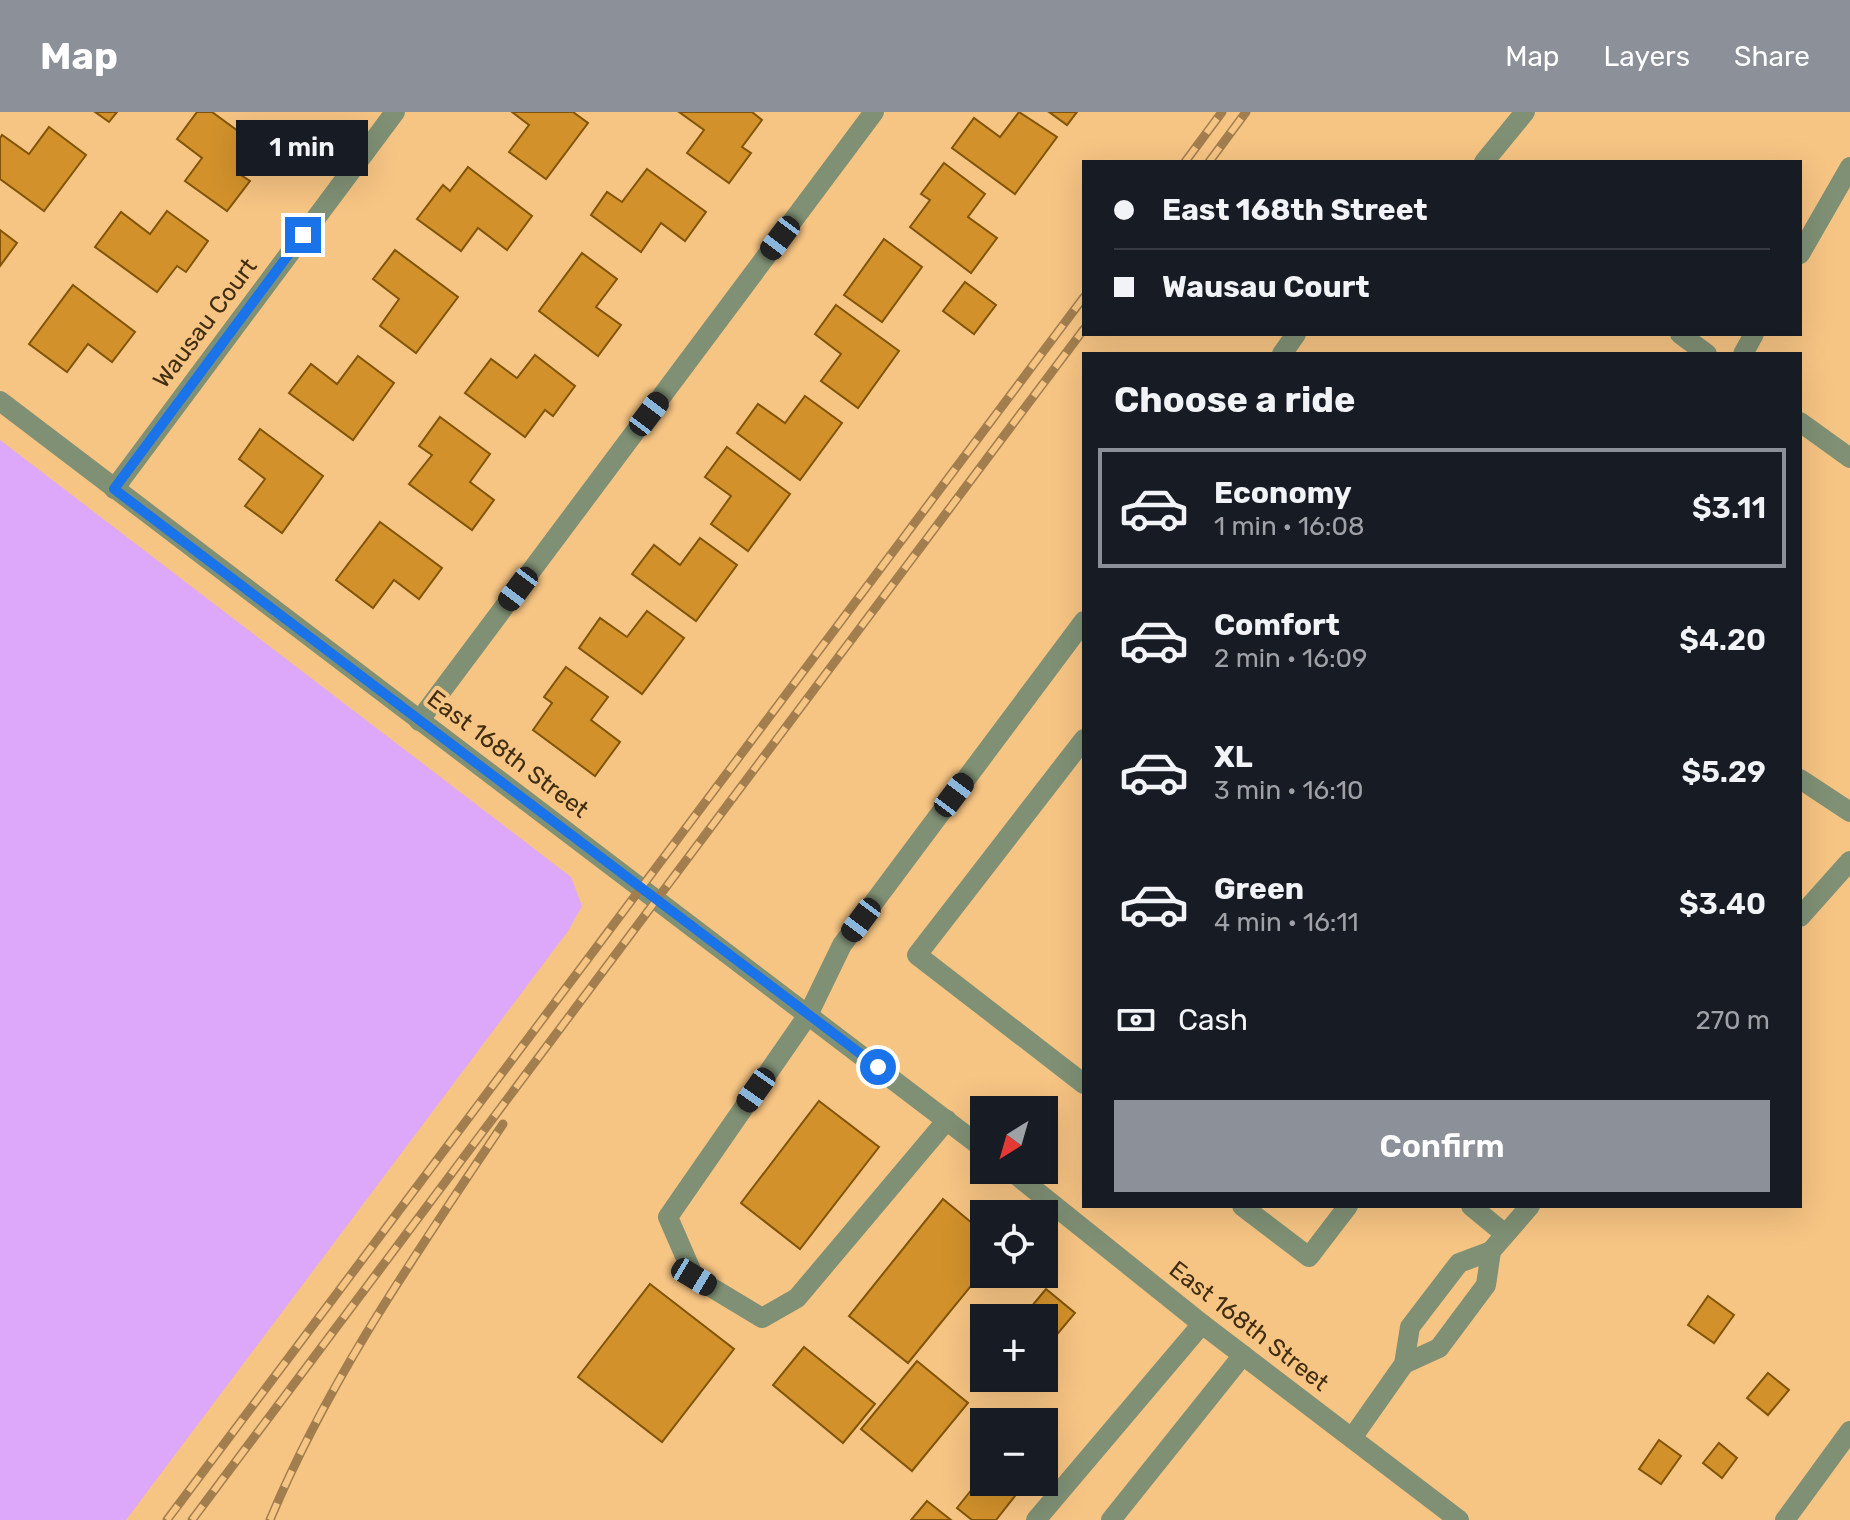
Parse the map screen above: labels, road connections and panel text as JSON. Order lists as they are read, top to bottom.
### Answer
{
  "streets": {
    "street": ["Wausau Court", "East 168th Street"]
  },
  "crossings": [
    ["Wausau Court", "East 168th Street"]
  ],
  "north": "bottom left",
  "page": {
    "header": "Map",
    "nav": ["Map", "Layers", "Share"],
    "bubble": "1 min",
    "banner": ["East 168th Street", "Wausau Court"],
    "heading": "Choose a ride",
    "list": [
      {
        "name": "Economy",
        "note": "1 min · 16:08",
        "value": "$3.11"
      },
      {
        "name": "Comfort",
        "note": "2 min · 16:09",
        "value": "$4.20"
      },
      {
        "name": "XL",
        "note": "3 min · 16:10",
        "value": "$5.29"
      },
      {
        "name": "Green",
        "note": "4 min · 16:11",
        "value": "$3.40"
      }
    ],
    "pay": ["Cash", "270 m"],
    "buttons": "Confirm",
    "map_buttons": ["+", "−"]
  }
}
